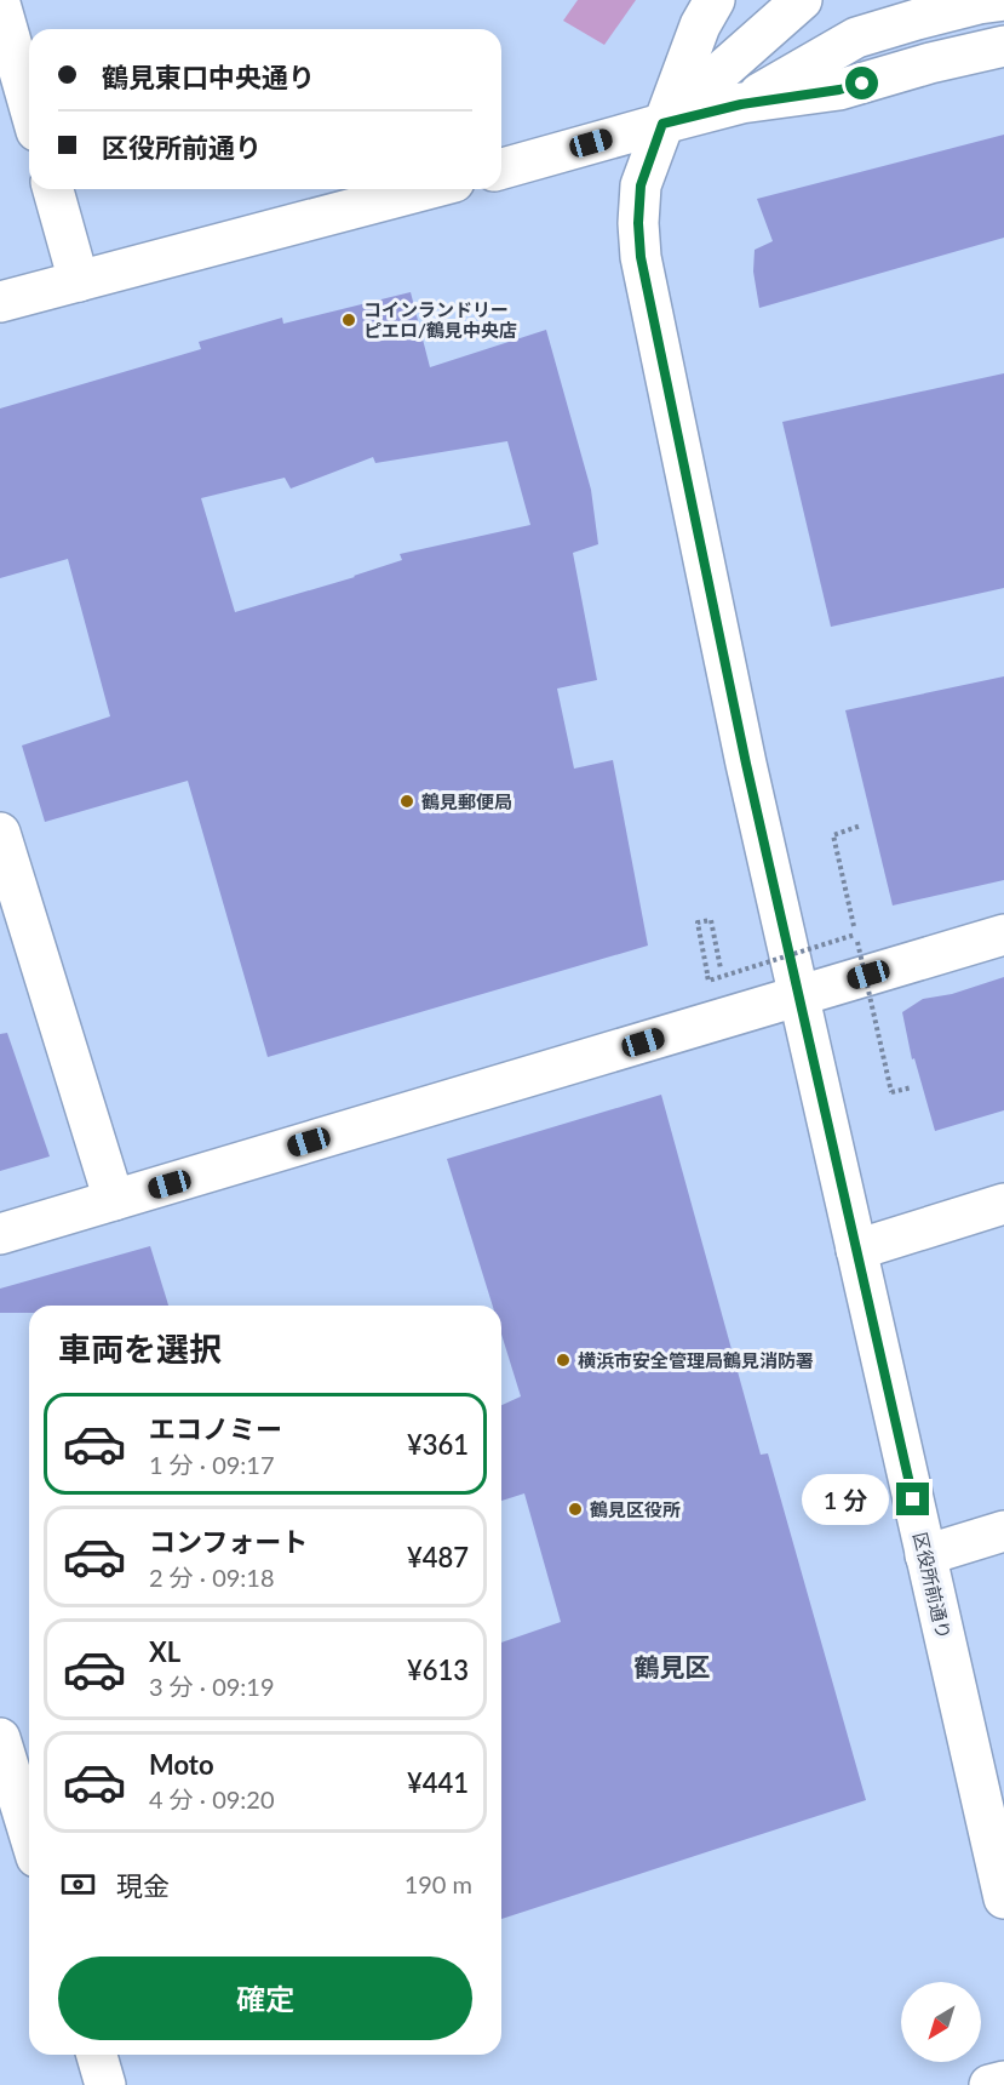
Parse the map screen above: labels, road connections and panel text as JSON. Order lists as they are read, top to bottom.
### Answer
{
  "streets": {
    "main road": ["区役所前通り"]
  },
  "districts": ["鶴見区"],
  "places": [
    "コインランドリー ピエロ/鶴見中央店",
    "鶴見郵便局",
    "横浜市安全管理局鶴見消防署",
    "鶴見区役所"
  ],
  "north": "bottom left",
  "page": {
    "banner": ["鶴見東口中央通り", "区役所前通り"],
    "heading": "車両を選択",
    "list": [
      {
        "name": "エコノミー",
        "note": "1 分 · 09:17",
        "value": "¥361"
      },
      {
        "name": "コンフォート",
        "note": "2 分 · 09:18",
        "value": "¥487"
      },
      {
        "name": "XL",
        "note": "3 分 · 09:19",
        "value": "¥613"
      },
      {
        "name": "Moto",
        "note": "4 分 · 09:20",
        "value": "¥441"
      }
    ],
    "bubble": "1 分",
    "pay": ["現金", "190 m"],
    "buttons": "確定"
  }
}
